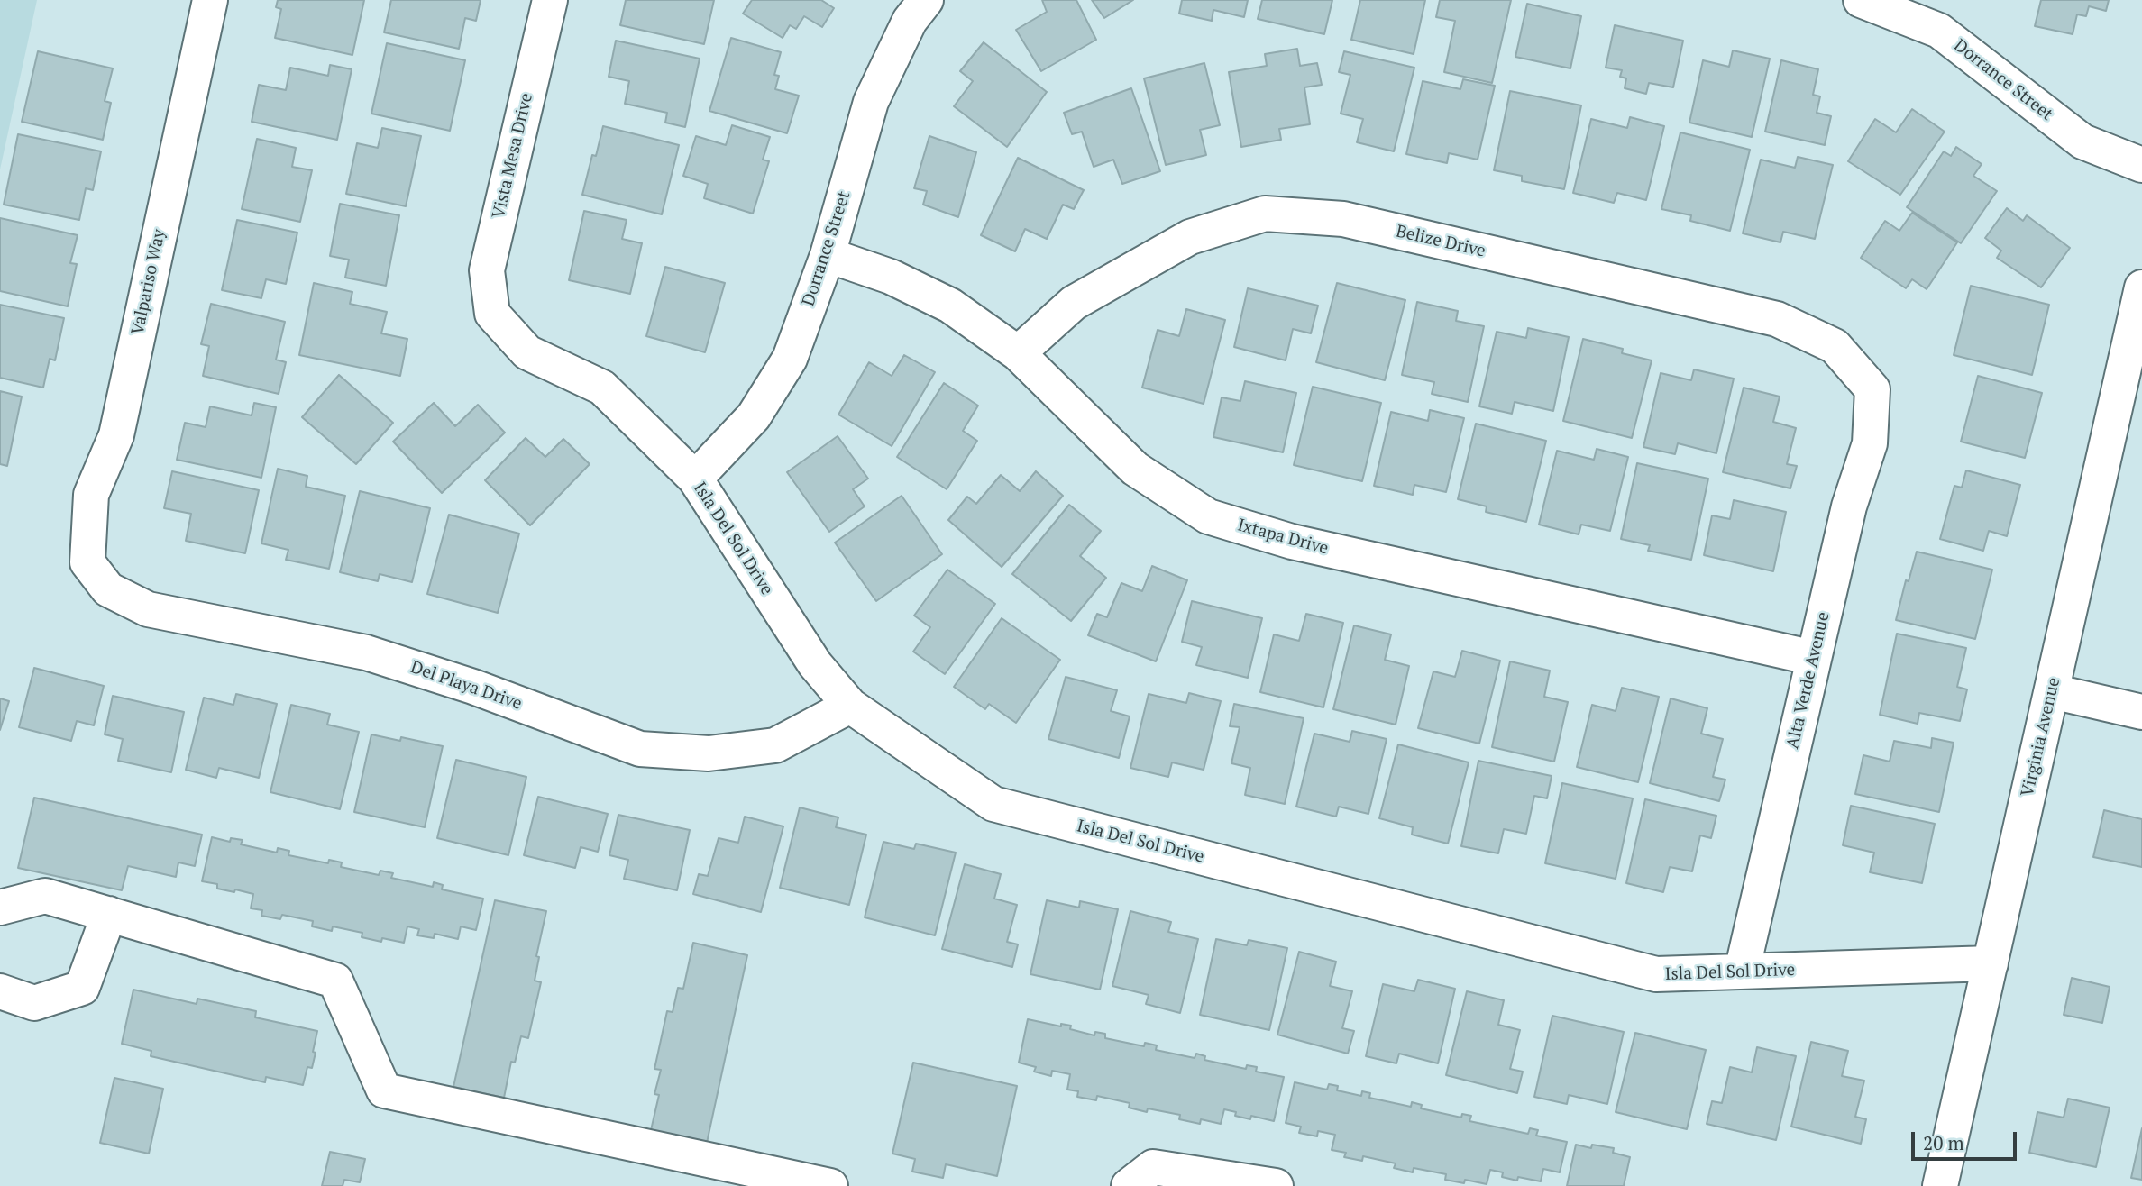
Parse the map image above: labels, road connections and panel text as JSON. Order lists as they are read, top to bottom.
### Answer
{
  "streets": {
    "street": [
      "Dorrance Street",
      "Vista Mesa Drive",
      "Belize Drive",
      "Valpariso Way",
      "Ixtapa Drive",
      "Isla Del Sol Drive",
      "Alta Verde Avenue",
      "Del Playa Drive",
      "Virginia Avenue"
    ]
  },
  "crossings": [
    ["Dorrance Street", "Ixtapa Drive"],
    ["Dorrance Street", "Isla Del Sol Drive"],
    ["Vista Mesa Drive", "Isla Del Sol Drive"],
    ["Belize Drive", "Ixtapa Drive"],
    ["Belize Drive", "Alta Verde Avenue"],
    ["Valpariso Way", "Del Playa Drive"],
    ["Ixtapa Drive", "Alta Verde Avenue"],
    ["Isla Del Sol Drive", "Alta Verde Avenue"],
    ["Isla Del Sol Drive", "Del Playa Drive"],
    ["Isla Del Sol Drive", "Virginia Avenue"]
  ],
  "scale_bar": "20 m"
}
